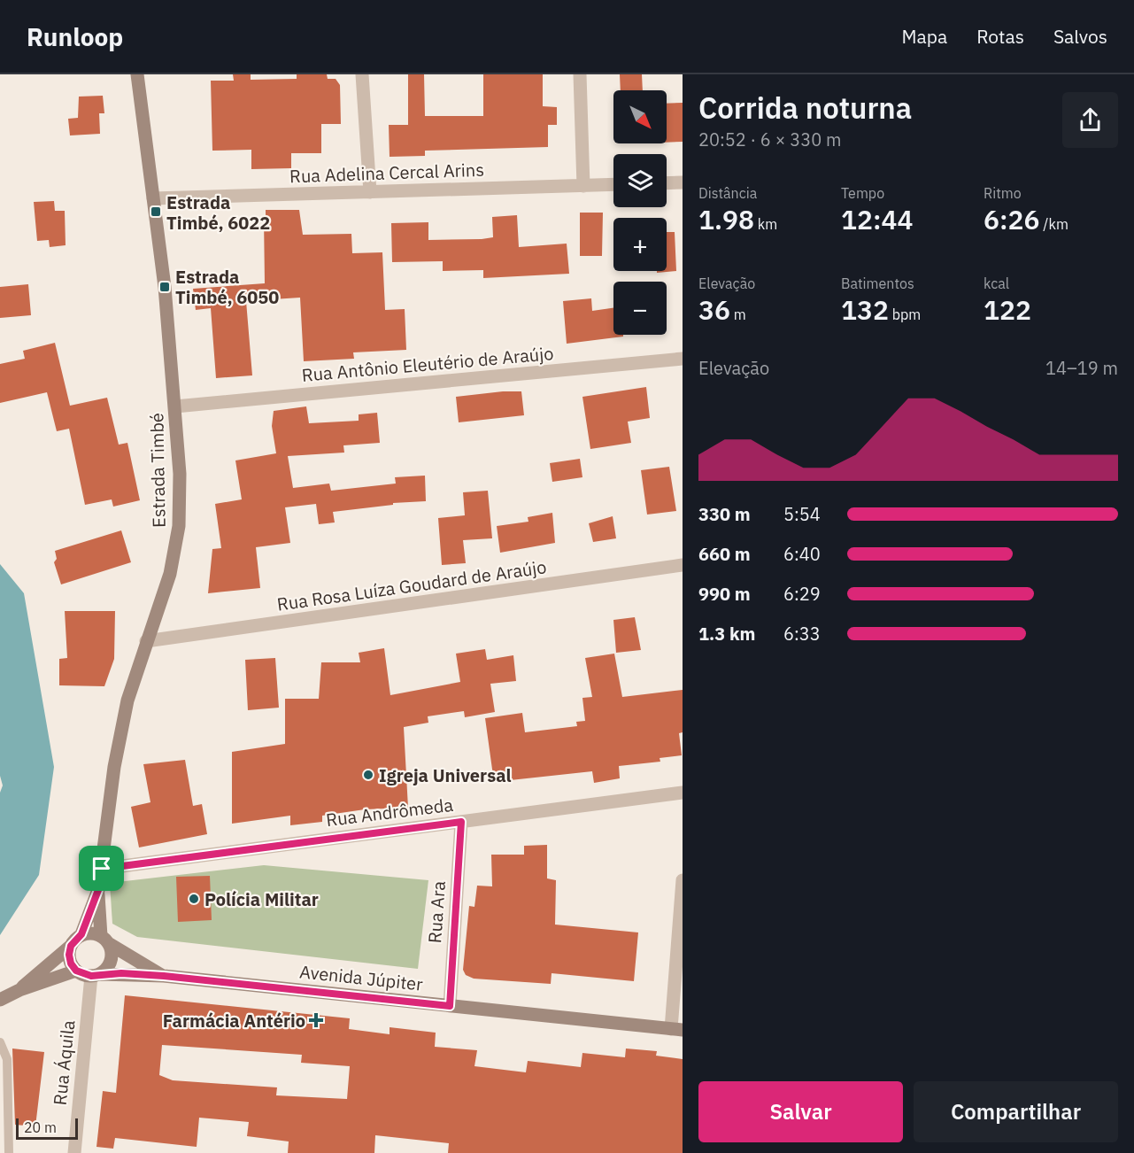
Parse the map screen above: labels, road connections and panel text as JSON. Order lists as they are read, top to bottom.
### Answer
{
  "streets": {
    "main road": ["Estrada Timbé", "Avenida Júpiter"],
    "street": [
      "Rua Adelina Cercal Arins",
      "Rua Antônio Eleutério de Araújo",
      "Rua Rosa Luíza Goudard de Araújo",
      "Rua Andrômeda",
      "Rua Ara",
      "Rua Áquila"
    ]
  },
  "crossings": [
    ["Rua Adelina Cercal Arins", "Estrada Timbé"],
    ["Rua Antônio Eleutério de Araújo", "Estrada Timbé"],
    ["Estrada Timbé", "Rua Rosa Luíza Goudard de Araújo"],
    ["Estrada Timbé", "Rua Andrômeda"],
    ["Estrada Timbé", "Avenida Júpiter"],
    ["Estrada Timbé", "Rua Áquila"],
    ["Rua Andrômeda", "Rua Ara"],
    ["Rua Ara", "Avenida Júpiter"],
    ["Avenida Júpiter", "Rua Áquila"]
  ],
  "places": {
    "transit": ["Estrada Timbé, 6022", "Estrada Timbé, 6050"],
    "other": ["Igreja Universal", "Polícia Militar"],
    "health": ["Farmácia Antério"]
  },
  "scale_bar": "20 m",
  "north": "bottom right",
  "page": {
    "header": "Runloop",
    "nav": ["Mapa", "Rotas", "Salvos"],
    "heading": ["Corrida noturna", "20:52 · 6 × 330 m"],
    "map_buttons": ["+", "−"],
    "stats": [
      ["Distância", "1.98 km"],
      ["Tempo", "12:44"],
      ["Ritmo", "6:26 /km"],
      ["Elevação", "36 m"],
      ["Batimentos", "132 bpm"],
      ["kcal", "122"]
    ],
    "chart": ["Elevação", "14–19 m"],
    "list": [
      {
        "name": "330 m",
        "note": "5:54"
      },
      {
        "name": "660 m",
        "note": "6:40"
      },
      {
        "name": "990 m",
        "note": "6:29"
      },
      {
        "name": "1.3 km",
        "note": "6:33"
      }
    ],
    "buttons": ["Salvar", "Compartilhar"],
    "scale": "20 m"
  }
}
